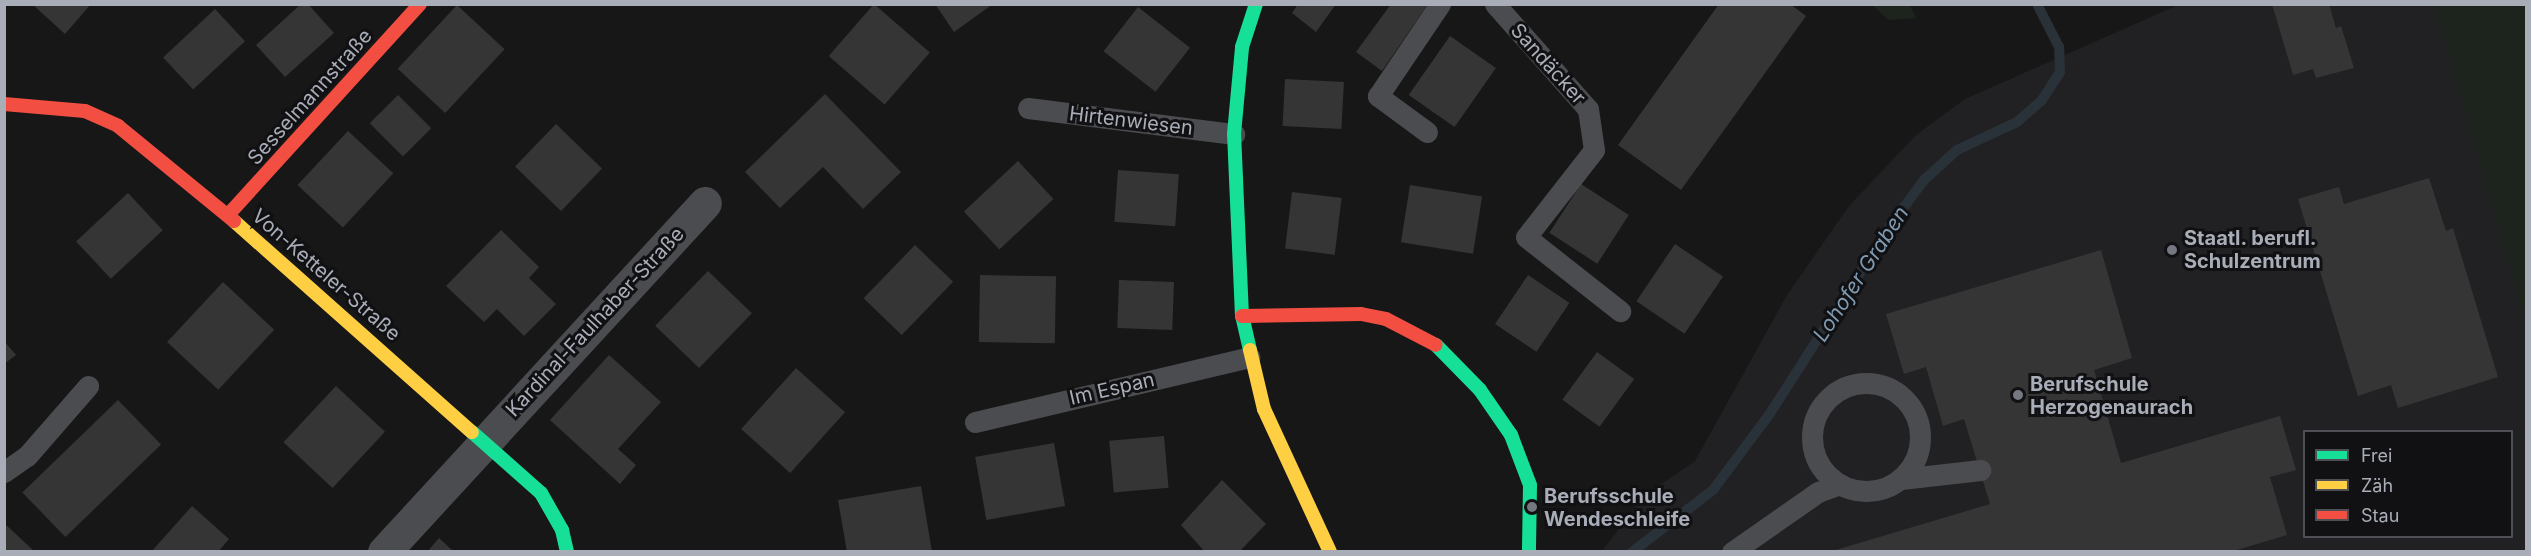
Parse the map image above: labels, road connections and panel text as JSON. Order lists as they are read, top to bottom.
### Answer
{
  "streets": {
    "street": ["Sesselmannstraße", "Von-Ketteler-Straße", "Kardinal-Faulhaber-Straße"],
    "lane": ["Sandäcker", "Hirtenwiesen", "Im Espan"]
  },
  "crossings": [
    ["Sesselmannstraße", "Von-Ketteler-Straße"],
    ["Von-Ketteler-Straße", "Kardinal-Faulhaber-Straße"]
  ],
  "water": ["Lohofer Graben"],
  "places": ["Staatl. berufl. Schulzentrum", "Berufschule Herzogenaurach", "Berufsschule Wendeschleife"],
  "legend": ["Frei", "Zäh", "Stau"]
}
